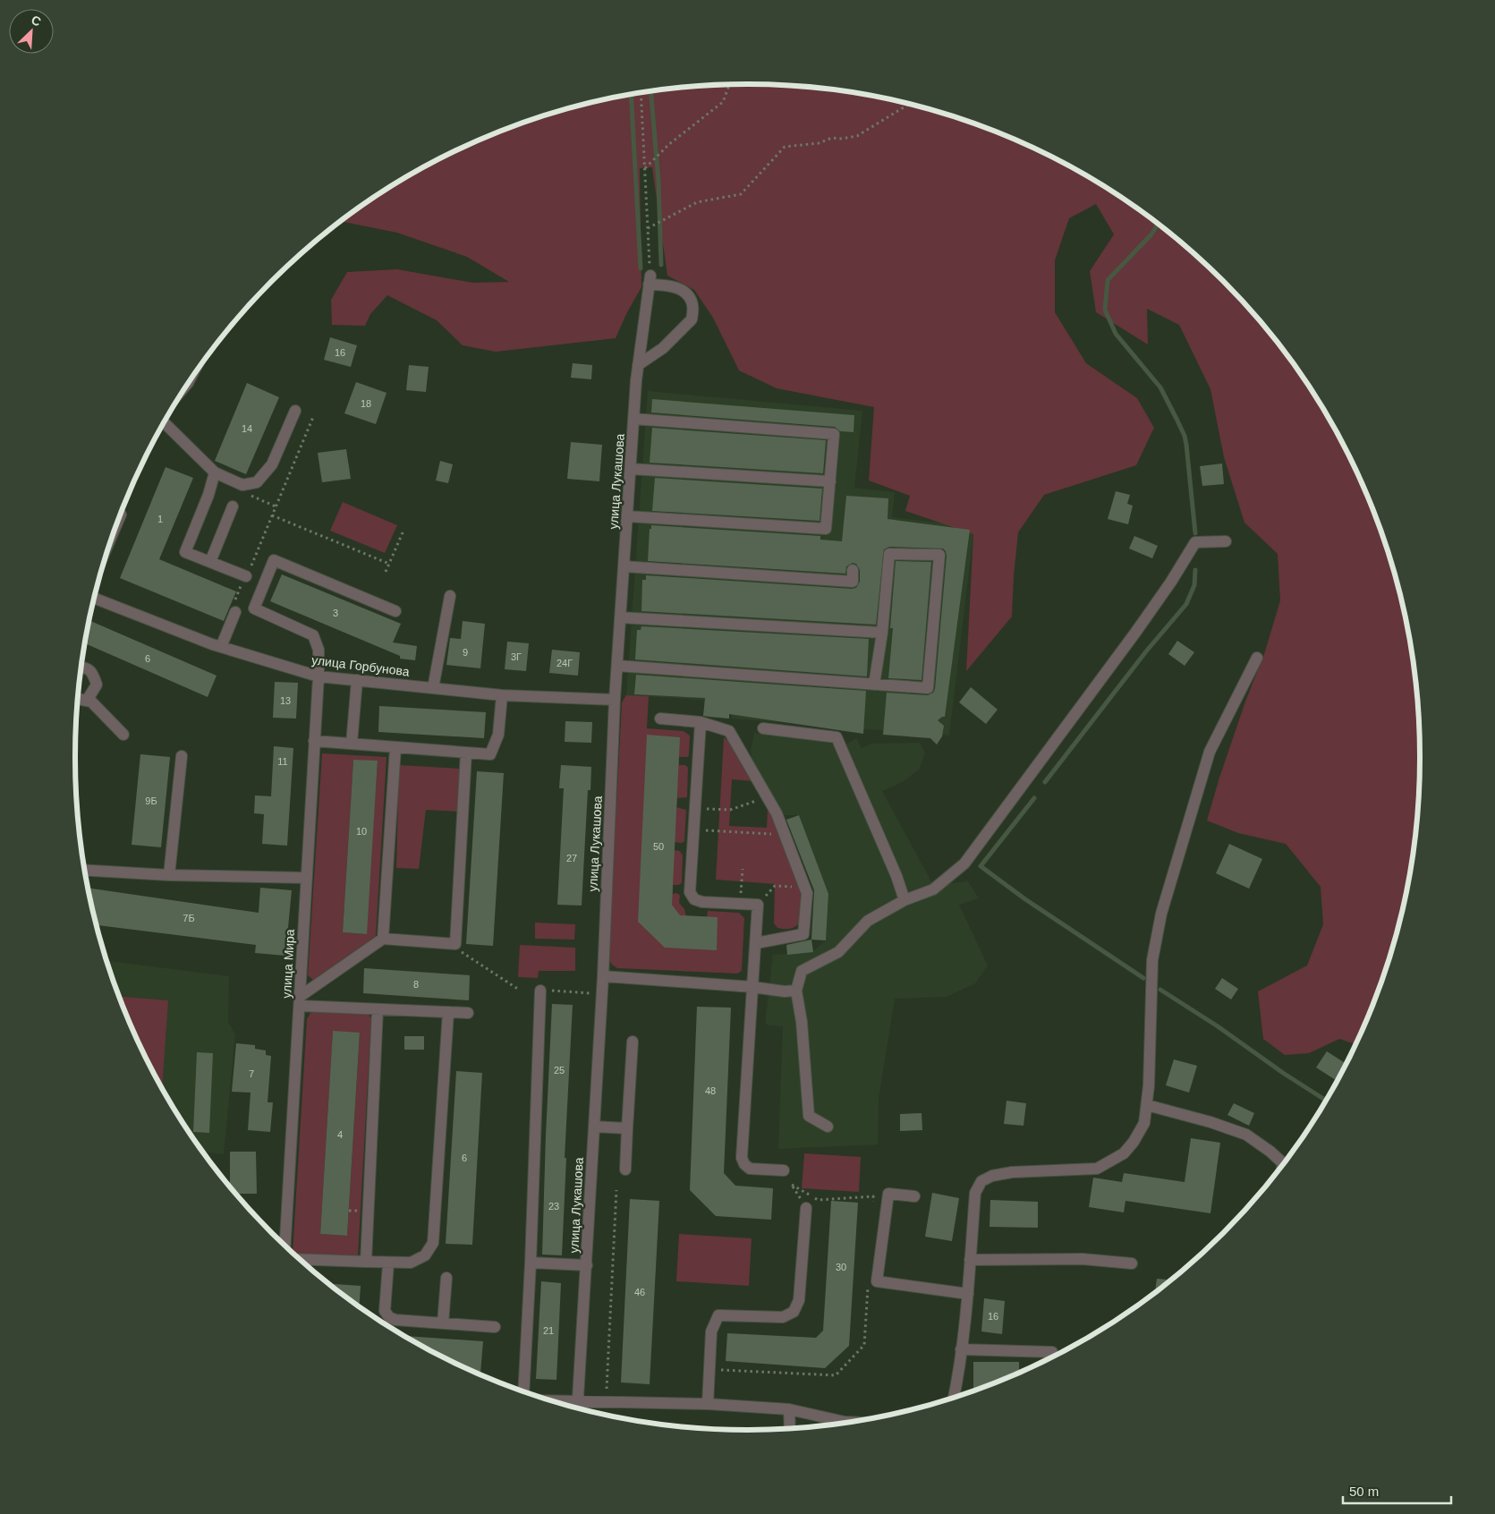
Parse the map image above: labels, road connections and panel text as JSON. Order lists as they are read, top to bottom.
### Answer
{
  "streets": {
    "street": ["улица Лукашова", "улица Горбунова", "улица Мира"]
  },
  "crossings": [
    ["улица Лукашова", "улица Горбунова"],
    ["улица Горбунова", "улица Мира"]
  ],
  "house_numbers": [
    "16",
    "18",
    "14",
    "1",
    "3",
    "9",
    "3Г",
    "6",
    "24Г",
    "13",
    "11",
    "9Б",
    "10",
    "50",
    "27",
    "7Б",
    "8",
    "25",
    "7",
    "48",
    "4",
    "6",
    "23",
    "30",
    "46",
    "16",
    "21"
  ],
  "scale_bar": "50 m",
  "north": "top right"
}
